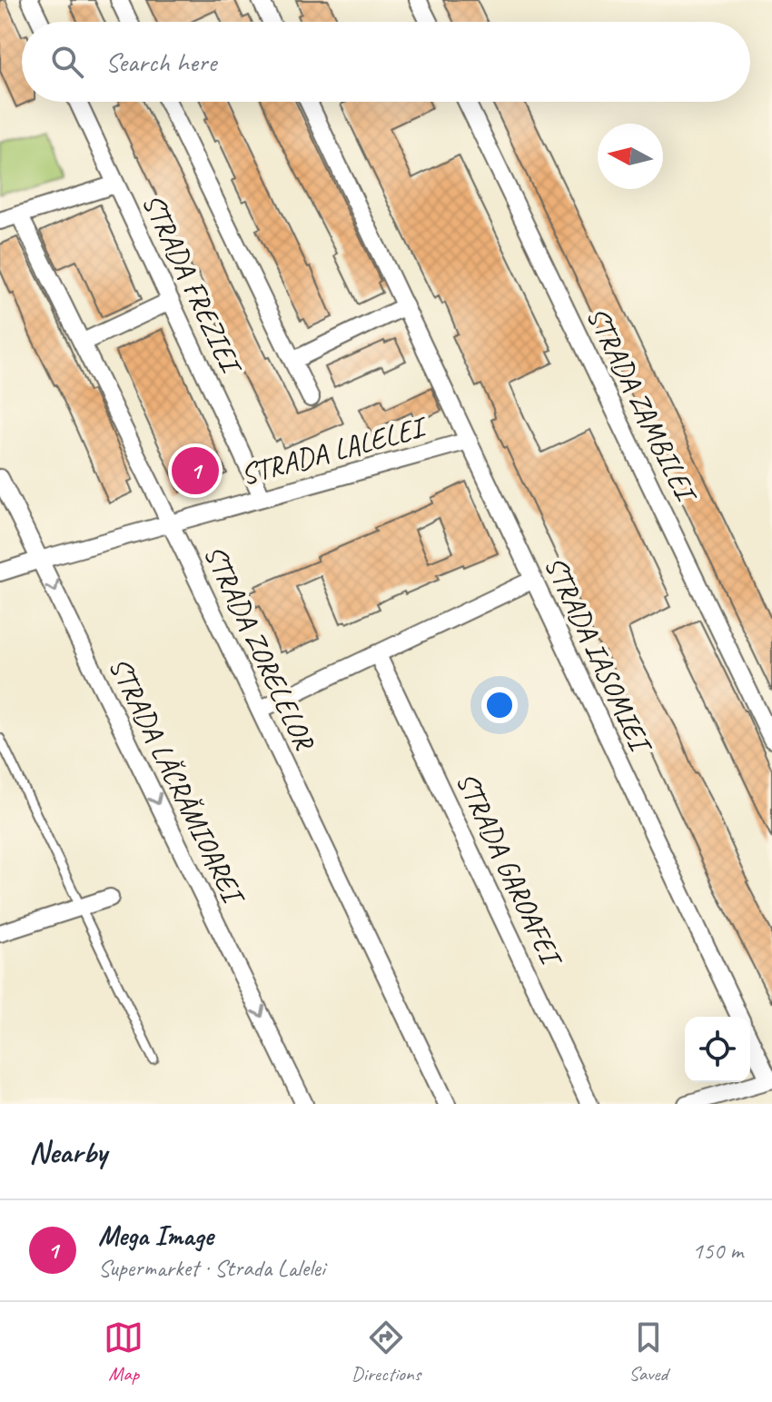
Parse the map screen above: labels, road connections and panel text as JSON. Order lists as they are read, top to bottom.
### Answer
{
  "streets": {
    "street": [
      "STRADA FREZIEI",
      "STRADA ZAMBILEI",
      "STRADA LALELEI",
      "STRADA ZORELELOR",
      "STRADA IASOMIEI",
      "STRADA LĂCRĂMIOAREI",
      "STRADA GAROAFEI"
    ]
  },
  "crossings": [
    ["STRADA FREZIEI", "STRADA LALELEI"],
    ["STRADA LALELEI", "STRADA ZORELELOR"],
    ["STRADA LALELEI", "STRADA IASOMIEI"],
    ["STRADA LALELEI", "STRADA LĂCRĂMIOAREI"]
  ],
  "one_way": ["STRADA LĂCRĂMIOAREI"],
  "north": "left",
  "page": {
    "search": "Search here",
    "pins": "1",
    "heading": "Nearby",
    "list": [
      {
        "mark": "1",
        "name": "Mega Image",
        "note": "Supermarket · Strada Lalelei",
        "value": "150 m"
      }
    ],
    "nav": ["Map", "Directions", "Saved"]
  }
}
